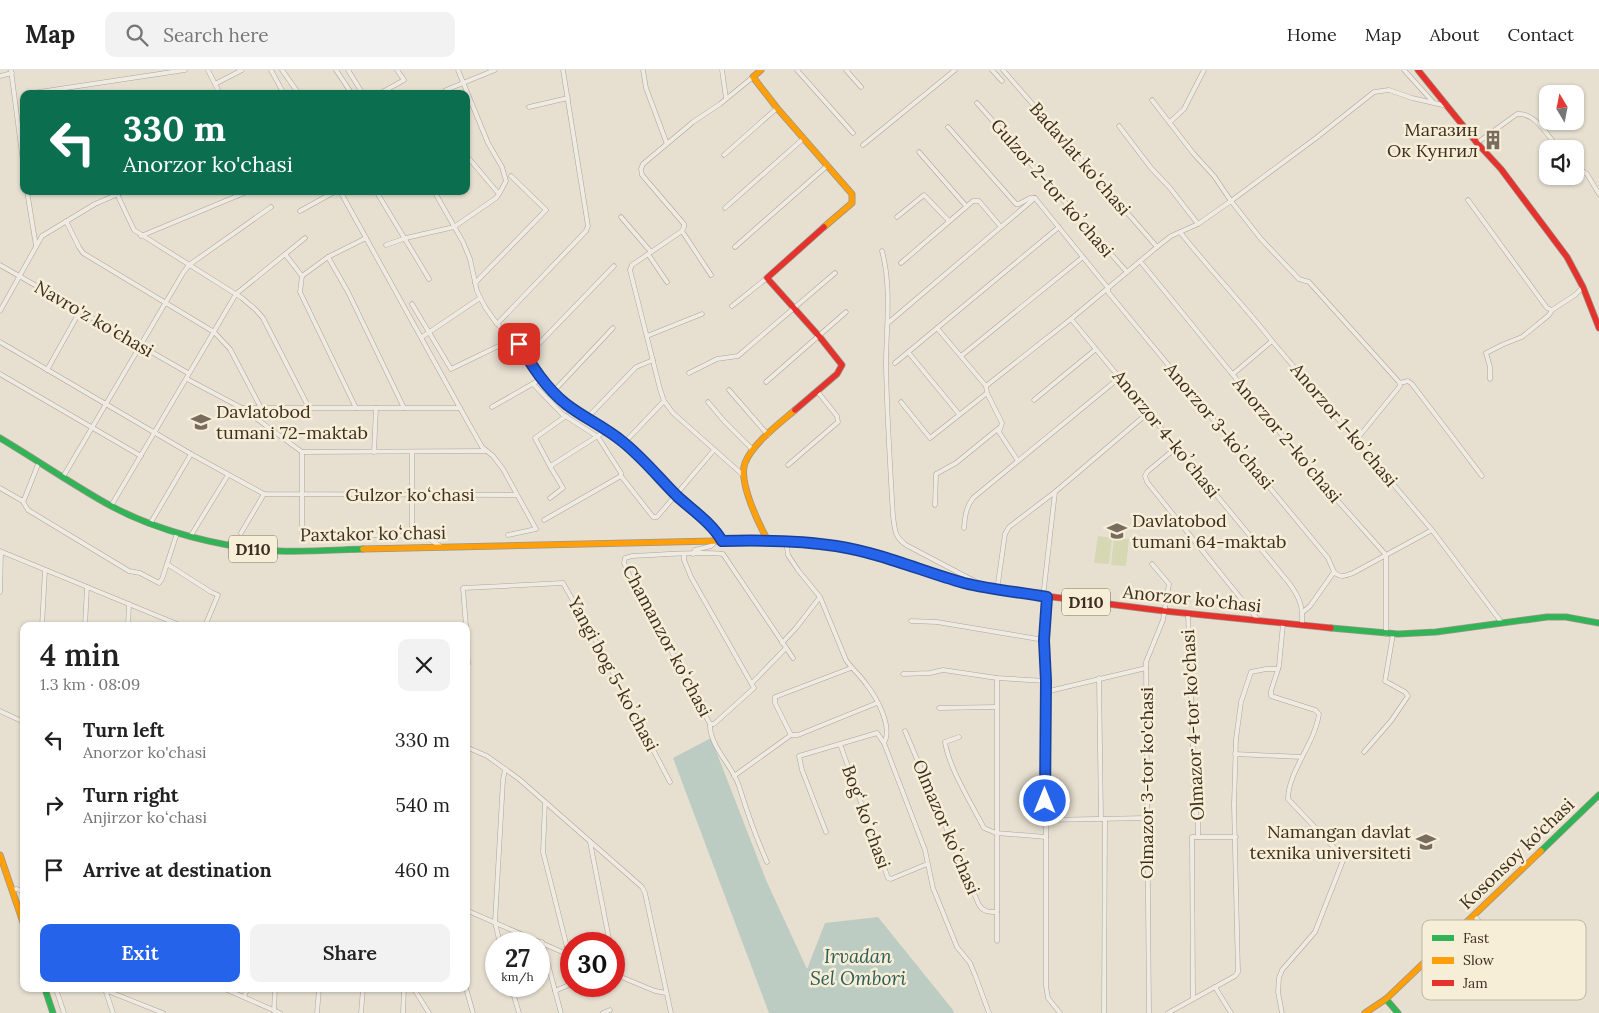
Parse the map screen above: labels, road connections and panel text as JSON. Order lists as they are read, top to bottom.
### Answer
{
  "streets": {
    "main road": [
      "Paxtakor koʻchasi",
      "D110",
      "Anorzor ko'chasi",
      "Kosonsoy ko’chasi"
    ],
    "street": [
      "Badavlat koʻchasi",
      "Gulzor 2-tor koʼchasi",
      "Navro'z ko'chasi",
      "Аnorzor 1-koʼchasi",
      "Аnorzor 3-koʼchasi",
      "Аnorzor 4-koʼchasi",
      "Аnorzor 2-koʼchasi",
      "Gulzor koʻchasi",
      "Chamanzor koʻchasi",
      "Yangi bog 5-koʼchasi",
      "Olmazor 4-tor ko'chasi",
      "Olmazor 3-tor ko'chasi",
      "Bogʻ koʻchasi",
      "Olmazor koʻchasi"
    ]
  },
  "crossings": [
    ["Аnorzor 1-koʼchasi", "Anorzor ko'chasi"],
    ["Аnorzor 4-koʼchasi", "Anorzor ko'chasi"],
    ["Paxtakor koʻchasi", "Anorzor ko'chasi"],
    ["Anorzor ko'chasi", "Olmazor 4-tor ko'chasi"],
    ["Anorzor ko'chasi", "Olmazor 3-tor ko'chasi"]
  ],
  "water": ["Irvadan Sel Ombori"],
  "places": {
    "building": ["Магазин Ок Кунгил"],
    "school or university": ["Davlatobod tumani 72-maktab", "Davlatobod tumani 64-maktab", "Namangan davlat texnika universiteti"]
  },
  "legend": ["Fast", "Slow", "Jam"],
  "north": "top",
  "page": {
    "header": "Map",
    "search": "Search here",
    "nav": [
      "Home",
      "Map",
      "About",
      "Contact"
    ],
    "turn": ["330 m", "Anorzor ko'chasi"],
    "heading": ["4 min", "1.3 km · 08:09"],
    "list": [
      {
        "name": "Turn left",
        "note": "Anorzor ko'chasi",
        "value": "330 m"
      },
      {
        "name": "Turn right",
        "note": "Anjirzor koʻchasi",
        "value": "540 m"
      },
      {
        "name": "Arrive at destination",
        "value": "460 m"
      }
    ],
    "buttons": ["Exit", "Share"],
    "speed": "27 km/h",
    "limit": "30"
  }
}
